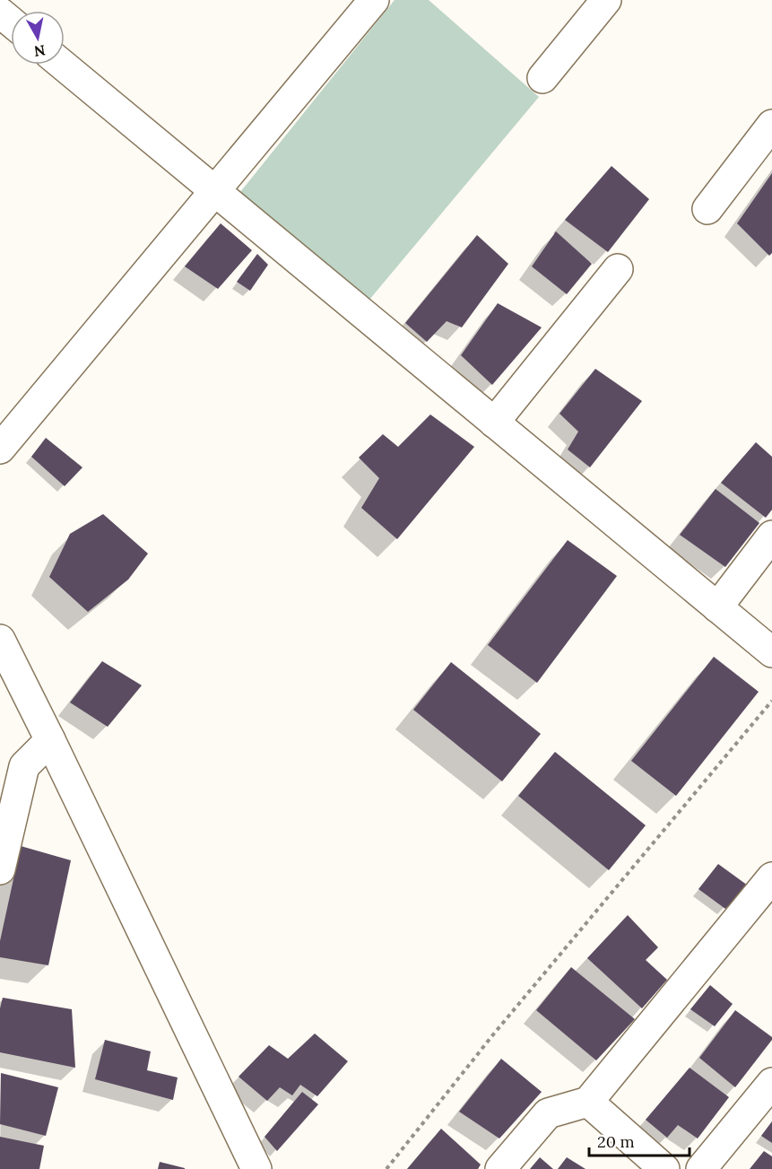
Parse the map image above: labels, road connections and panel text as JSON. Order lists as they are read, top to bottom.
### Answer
{
  "scale_bar": "20 m",
  "north": "bottom"
}
